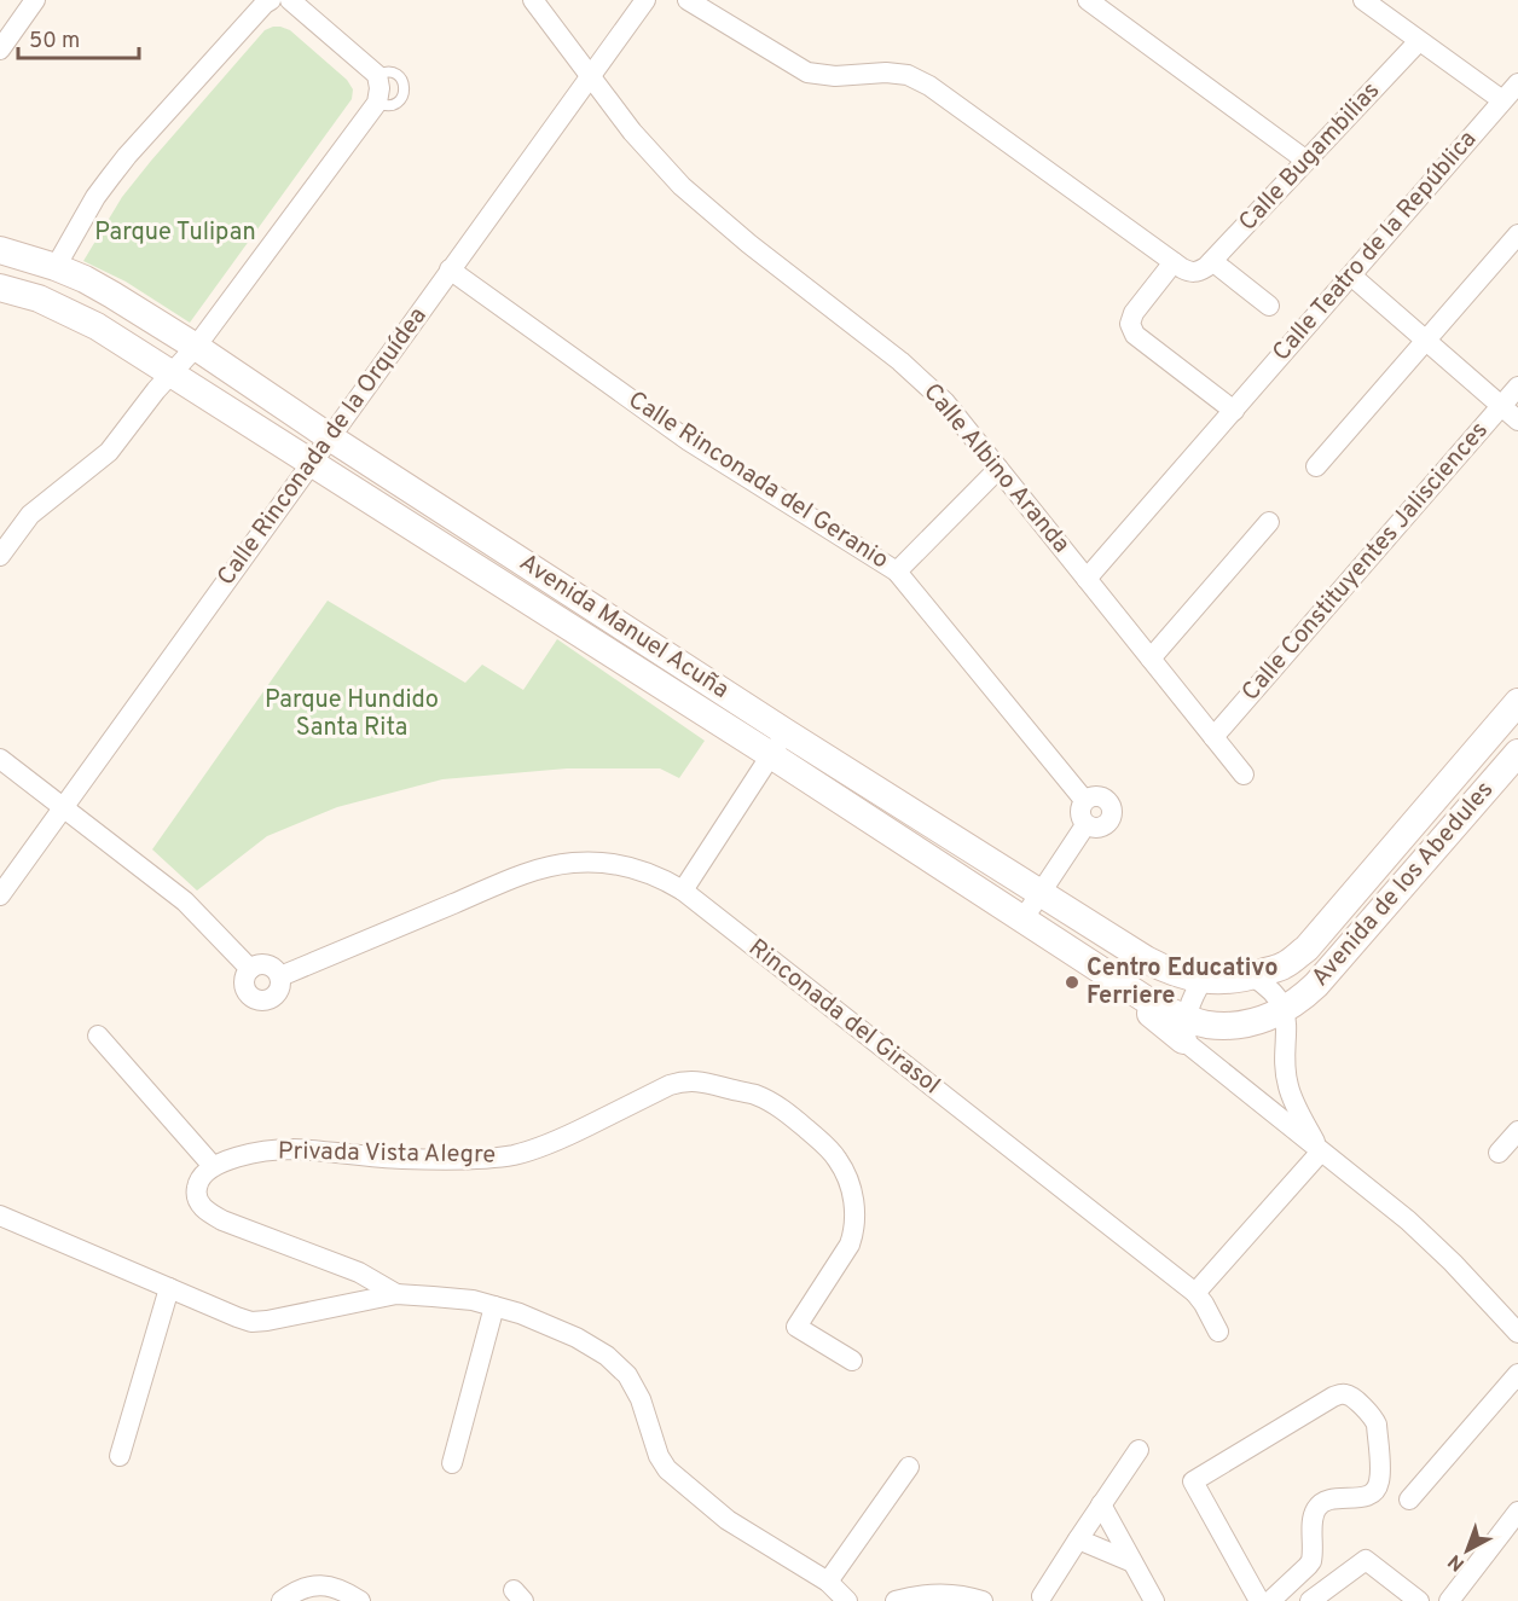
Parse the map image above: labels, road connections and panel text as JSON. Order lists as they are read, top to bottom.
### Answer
{
  "streets": {
    "street": [
      "Calle Bugambilias",
      "Calle Teatro de la República",
      "Calle Rinconada de la Orquídea",
      "Calle Albino Aranda",
      "Calle Rinconada del Geranio",
      "Calle Constituyentes Jalisciences",
      "Avenida Manuel Acuña",
      "Avenida de los Abedules",
      "Rinconada del Girasol",
      "Privada Vista Alegre"
    ]
  },
  "crossings": [
    ["Calle Teatro de la República", "Calle Albino Aranda"],
    ["Calle Rinconada de la Orquídea", "Calle Albino Aranda"],
    ["Calle Rinconada de la Orquídea", "Calle Rinconada del Geranio"],
    ["Calle Rinconada de la Orquídea", "Avenida Manuel Acuña"],
    ["Calle Albino Aranda", "Calle Constituyentes Jalisciences"],
    ["Avenida Manuel Acuña", "Avenida de los Abedules"]
  ],
  "parks": ["Parque Tulipan", "Parque Hundido Santa Rita"],
  "places": ["Centro Educativo Ferriere"],
  "scale_bar": "50 m",
  "north": "bottom left"
}
